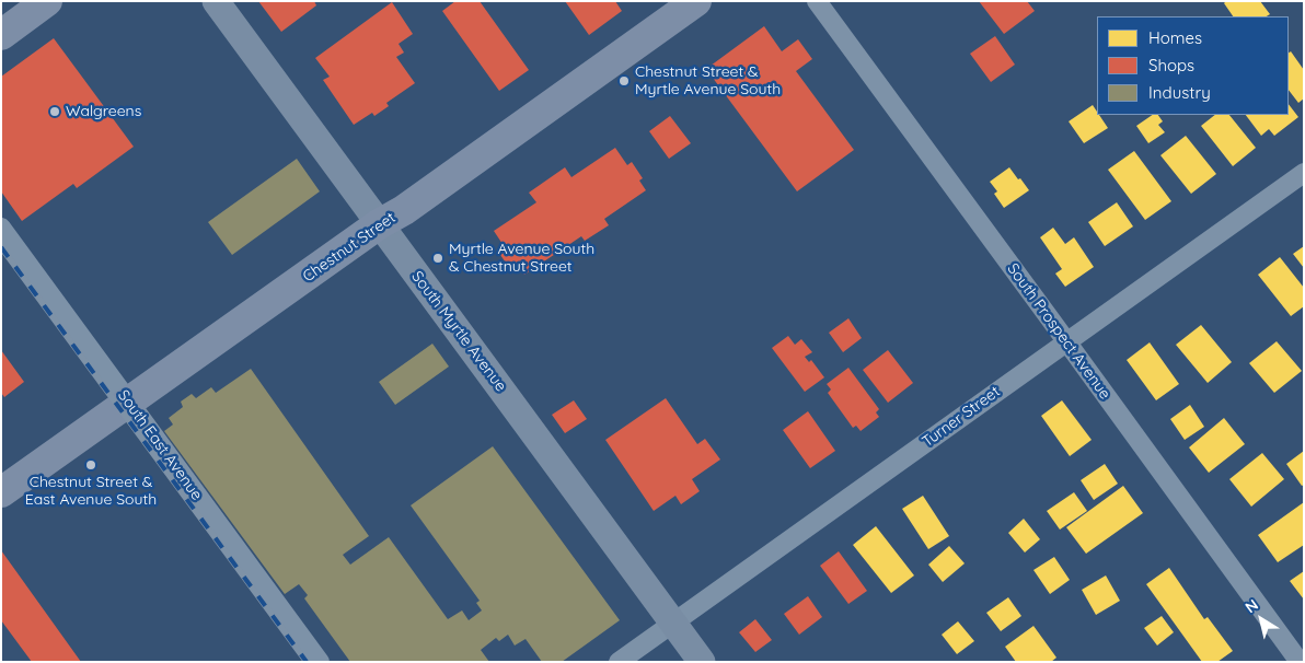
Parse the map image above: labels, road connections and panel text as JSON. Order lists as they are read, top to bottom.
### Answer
{
  "streets": {
    "main road": ["Chestnut Street", "South Myrtle Avenue"],
    "street": ["South Prospect Avenue", "Turner Street", "South East Avenue"]
  },
  "crossings": [
    ["Chestnut Street", "South Myrtle Avenue"],
    ["Chestnut Street", "South East Avenue"],
    ["South Myrtle Avenue", "Turner Street"],
    ["South Prospect Avenue", "Turner Street"]
  ],
  "places": [
    "Chestnut Street & Myrtle Avenue South",
    "Walgreens",
    "Myrtle Avenue South & Chestnut Street",
    "Chestnut Street & East Avenue South"
  ],
  "legend": ["Homes", "Shops", "Industry"],
  "north": "top left"
}
